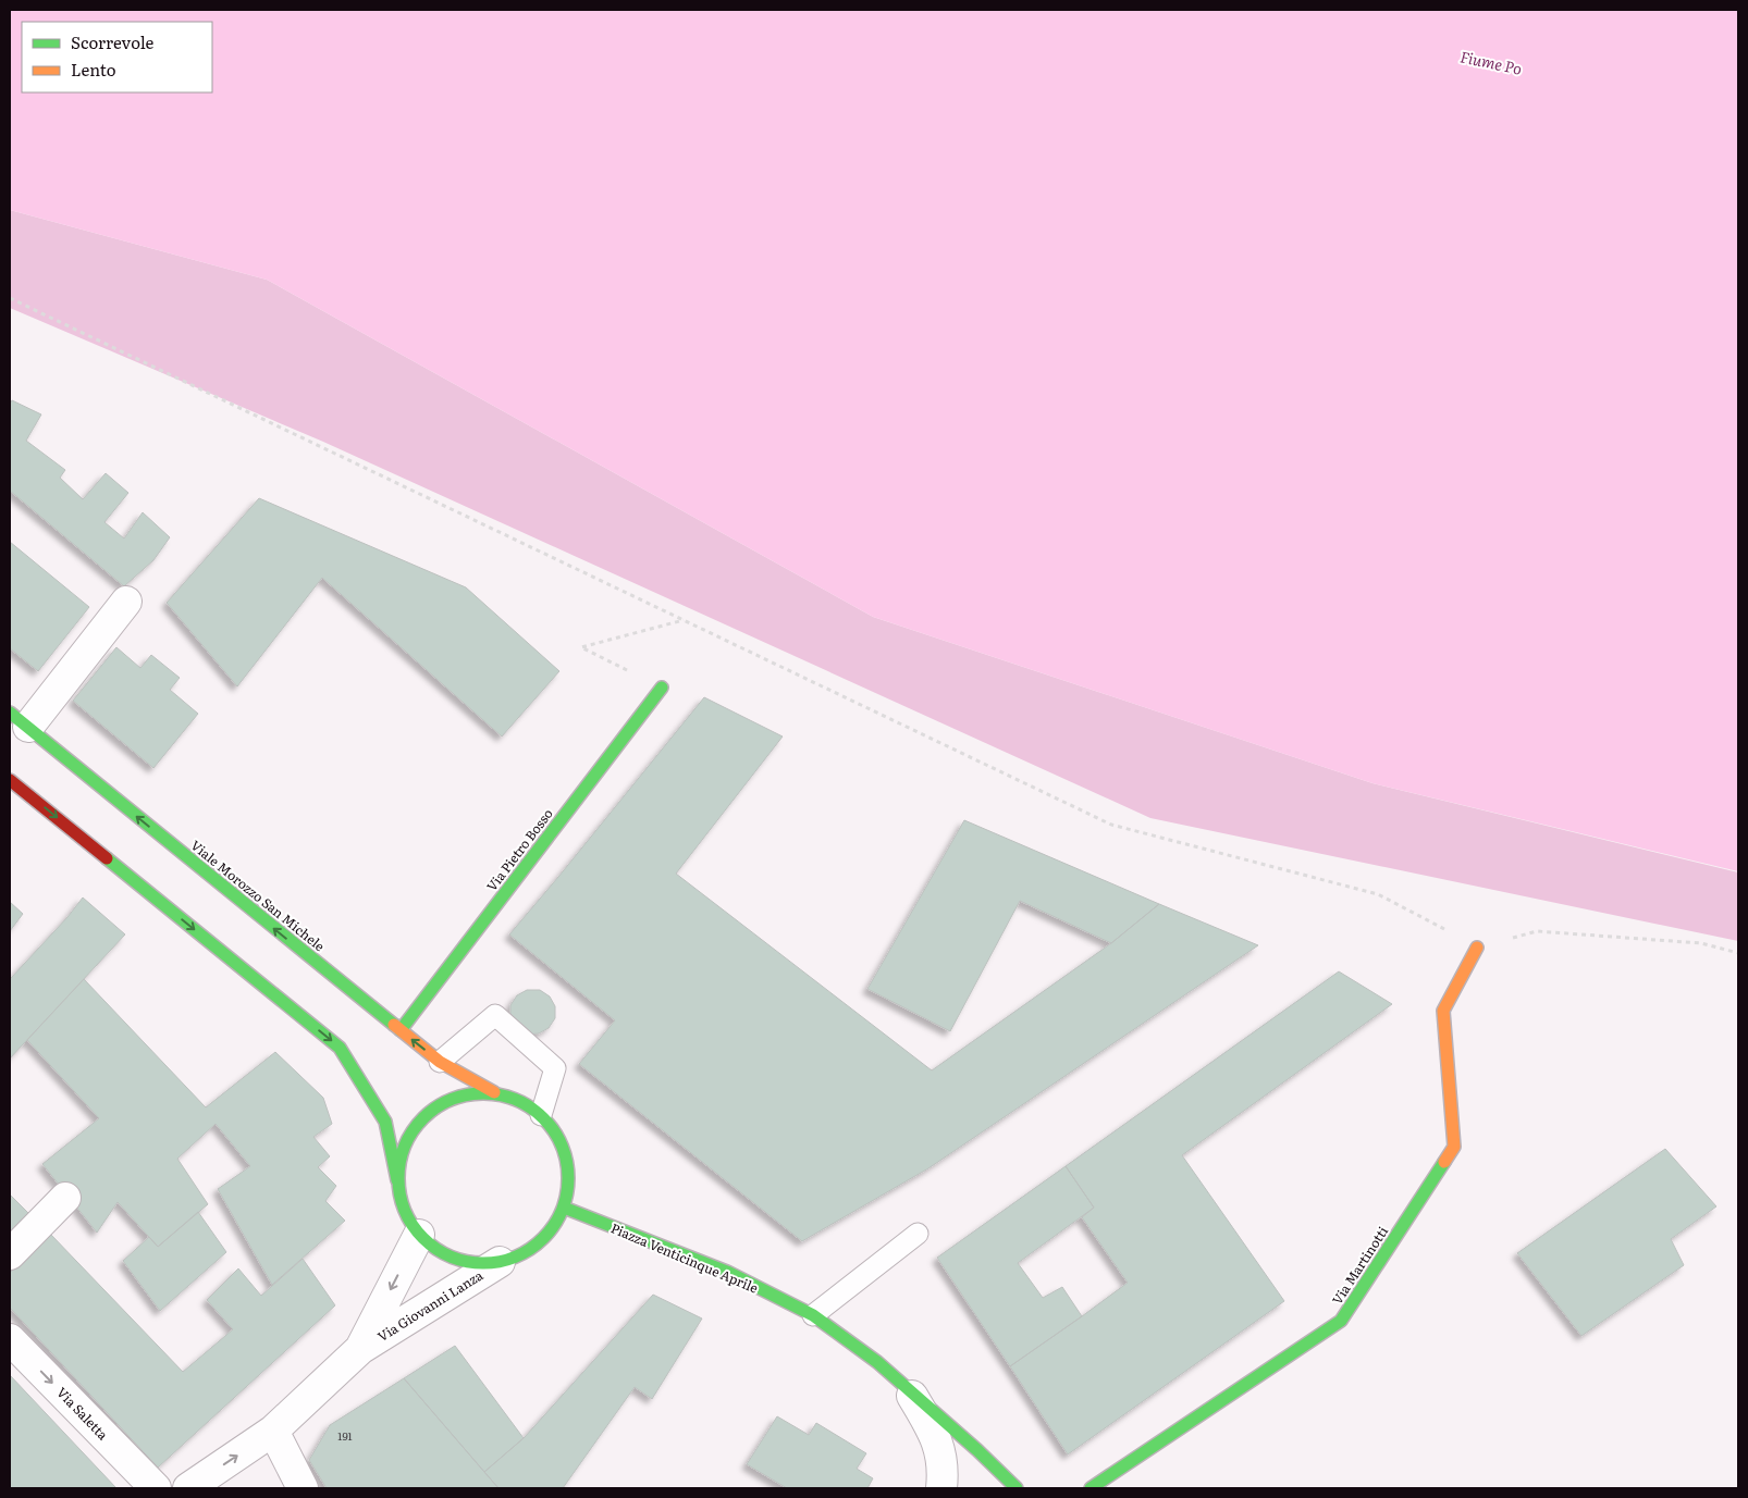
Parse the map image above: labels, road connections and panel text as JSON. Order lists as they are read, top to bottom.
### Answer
{
  "streets": {
    "main road": [
      "Via Pietro Bosso",
      "Viale Morozzo San Michele",
      "Piazza Venticinque Aprile",
      "Via Martinotti"
    ],
    "street": ["Via Giovanni Lanza", "Via Saletta"]
  },
  "crossings": [
    ["Via Pietro Bosso", "Viale Morozzo San Michele"],
    ["Viale Morozzo San Michele", "Piazza Venticinque Aprile"],
    ["Viale Morozzo San Michele", "Via Giovanni Lanza"],
    ["Piazza Venticinque Aprile", "Via Giovanni Lanza"]
  ],
  "one_way": ["Via Saletta"],
  "water": ["Fiume Po"],
  "house_numbers": ["191"],
  "legend": ["Scorrevole", "Lento"]
}
